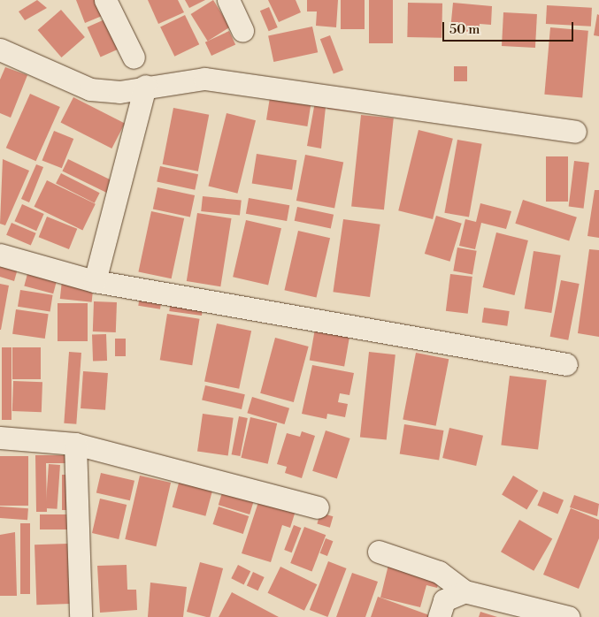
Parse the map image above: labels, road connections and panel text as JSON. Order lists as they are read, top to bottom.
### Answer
{
  "scale_bar": "50 m"
}
